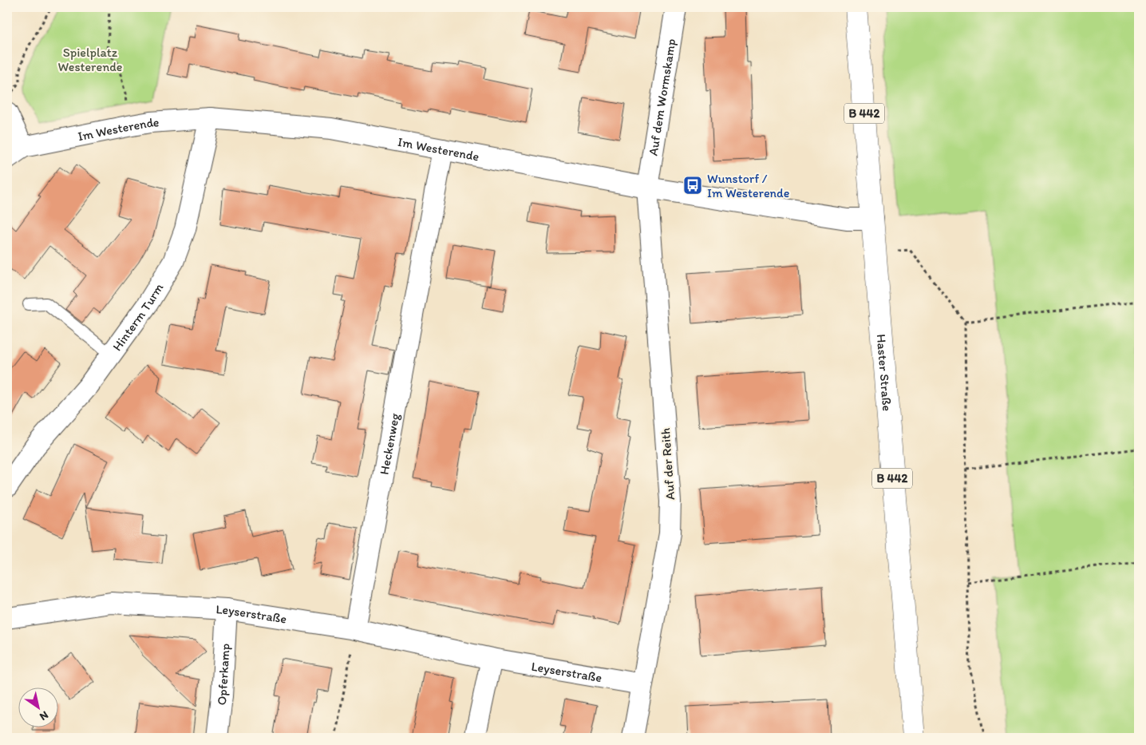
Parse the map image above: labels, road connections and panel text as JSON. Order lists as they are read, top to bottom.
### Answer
{
  "streets": {
    "main road": ["B 442", "Haster Straße"],
    "street": [
      "Auf dem Wormskamp",
      "Im Westerende",
      "Hinterm Turm",
      "Heckenweg",
      "Auf der Reith",
      "Leyserstraße",
      "Opferkamp"
    ]
  },
  "crossings": [
    ["Auf dem Wormskamp", "Im Westerende"],
    ["Auf dem Wormskamp", "Auf der Reith"],
    ["Im Westerende", "Hinterm Turm"],
    ["Im Westerende", "Haster Straße"],
    ["Im Westerende", "Heckenweg"],
    ["Im Westerende", "Auf der Reith"],
    ["Heckenweg", "Leyserstraße"],
    ["Auf der Reith", "Leyserstraße"],
    ["Leyserstraße", "Opferkamp"]
  ],
  "parks": ["Spielplatz Westerende"],
  "places": {
    "bus stop": ["Wunstorf / Im Westerende"]
  },
  "north": "bottom right"
}
